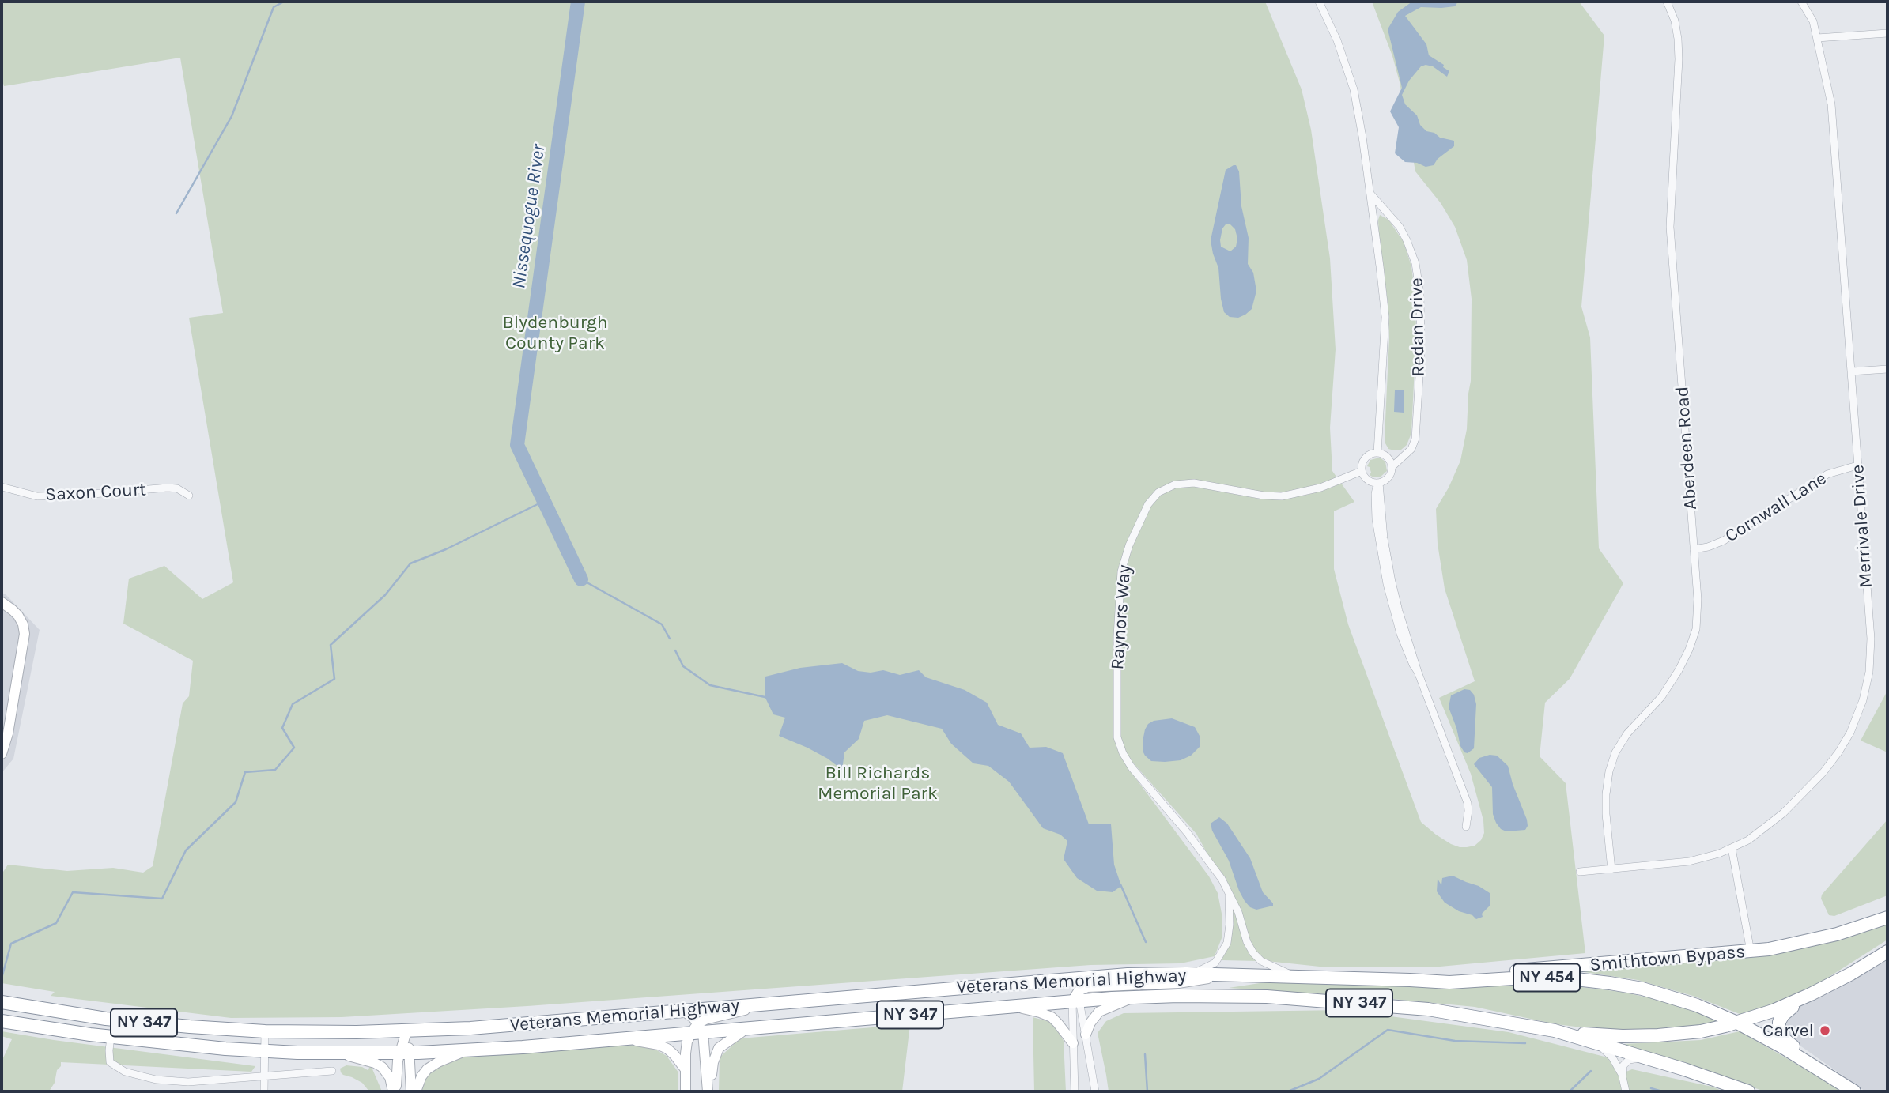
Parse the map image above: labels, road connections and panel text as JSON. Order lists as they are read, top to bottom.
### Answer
{
  "streets": {
    "highway": [
      "Smithtown Bypass",
      "NY 454",
      "Veterans Memorial Highway",
      "NY 347"
    ],
    "street": [
      "Redan Drive",
      "Aberdeen Road",
      "Saxon Court",
      "Cornwall Lane",
      "Merrivale Drive",
      "Raynors Way"
    ]
  },
  "crossings": [
    ["Redan Drive", "Raynors Way"],
    ["Aberdeen Road", "Cornwall Lane"],
    ["Aberdeen Road", "Merrivale Drive"],
    ["Cornwall Lane", "Merrivale Drive"],
    ["Raynors Way", "Veterans Memorial Highway"],
    ["Smithtown Bypass", "Veterans Memorial Highway"],
    ["Veterans Memorial Highway", "NY 347"]
  ],
  "water": ["Nissequogue River"],
  "parks": ["Blydenburgh County Park", "Bill Richards Memorial Park"],
  "places": ["Carvel"]
}
